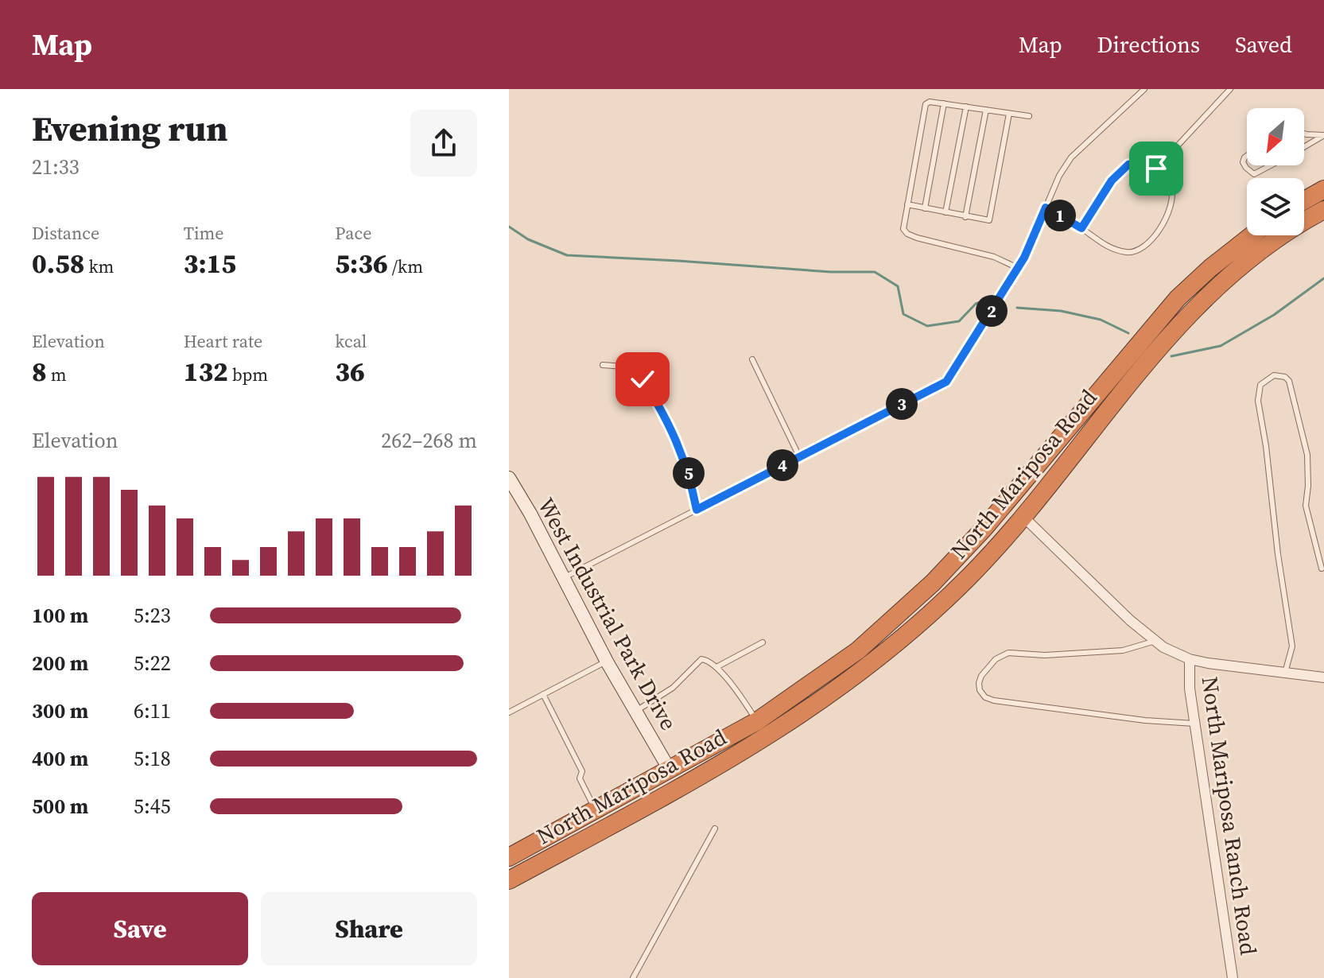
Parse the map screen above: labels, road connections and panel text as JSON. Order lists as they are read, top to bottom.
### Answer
{
  "streets": {
    "highway": ["North Mariposa Road"],
    "street": ["West Industrial Park Drive", "North Mariposa Ranch Road"]
  },
  "crossings": [
    ["North Mariposa Road", "West Industrial Park Drive"]
  ],
  "north": "bottom left",
  "page": {
    "header": "Map",
    "nav": ["Map", "Directions", "Saved"],
    "heading": ["Evening run", "21:33"],
    "stats": [
      ["Distance", "0.58 km"],
      ["Time", "3:15"],
      ["Pace", "5:36 /km"],
      ["Elevation", "8 m"],
      ["Heart rate", "132 bpm"],
      ["kcal", "36"]
    ],
    "pins": [
      "1",
      "2",
      "3",
      "4",
      "5"
    ],
    "chart": ["Elevation", "262–268 m"],
    "list": [
      {
        "name": "100 m",
        "note": "5:23"
      },
      {
        "name": "200 m",
        "note": "5:22"
      },
      {
        "name": "300 m",
        "note": "6:11"
      },
      {
        "name": "400 m",
        "note": "5:18"
      },
      {
        "name": "500 m",
        "note": "5:45"
      }
    ],
    "buttons": ["Save", "Share"]
  }
}
